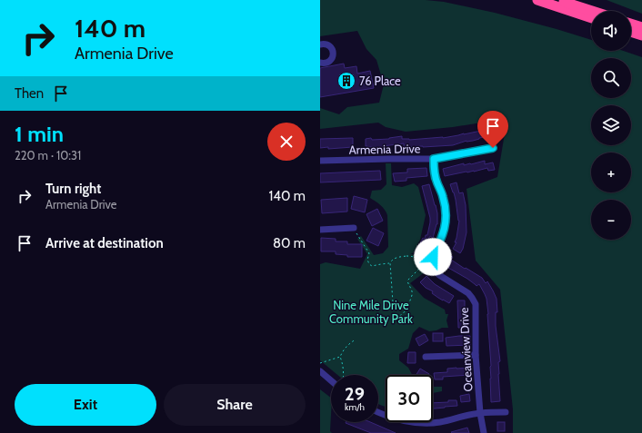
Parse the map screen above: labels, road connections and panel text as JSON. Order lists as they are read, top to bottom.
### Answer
{
  "streets": {
    "street": ["Armenia Drive", "Oceanview Drive"]
  },
  "parks": ["Nine Mile Drive Community Park"],
  "places": {
    "building": ["76 Place"]
  },
  "page": {
    "turn": ["140 m", "Armenia Drive"],
    "map_buttons": ["+", "−"],
    "then": "Then",
    "heading": ["1 min", "220 m · 10:31"],
    "list": [
      {
        "name": "Turn right",
        "note": "Armenia Drive",
        "value": "140 m"
      },
      {
        "name": "Arrive at destination",
        "value": "80 m"
      }
    ],
    "speed": "29 km/h",
    "limit": "30",
    "buttons": ["Exit", "Share"]
  }
}
